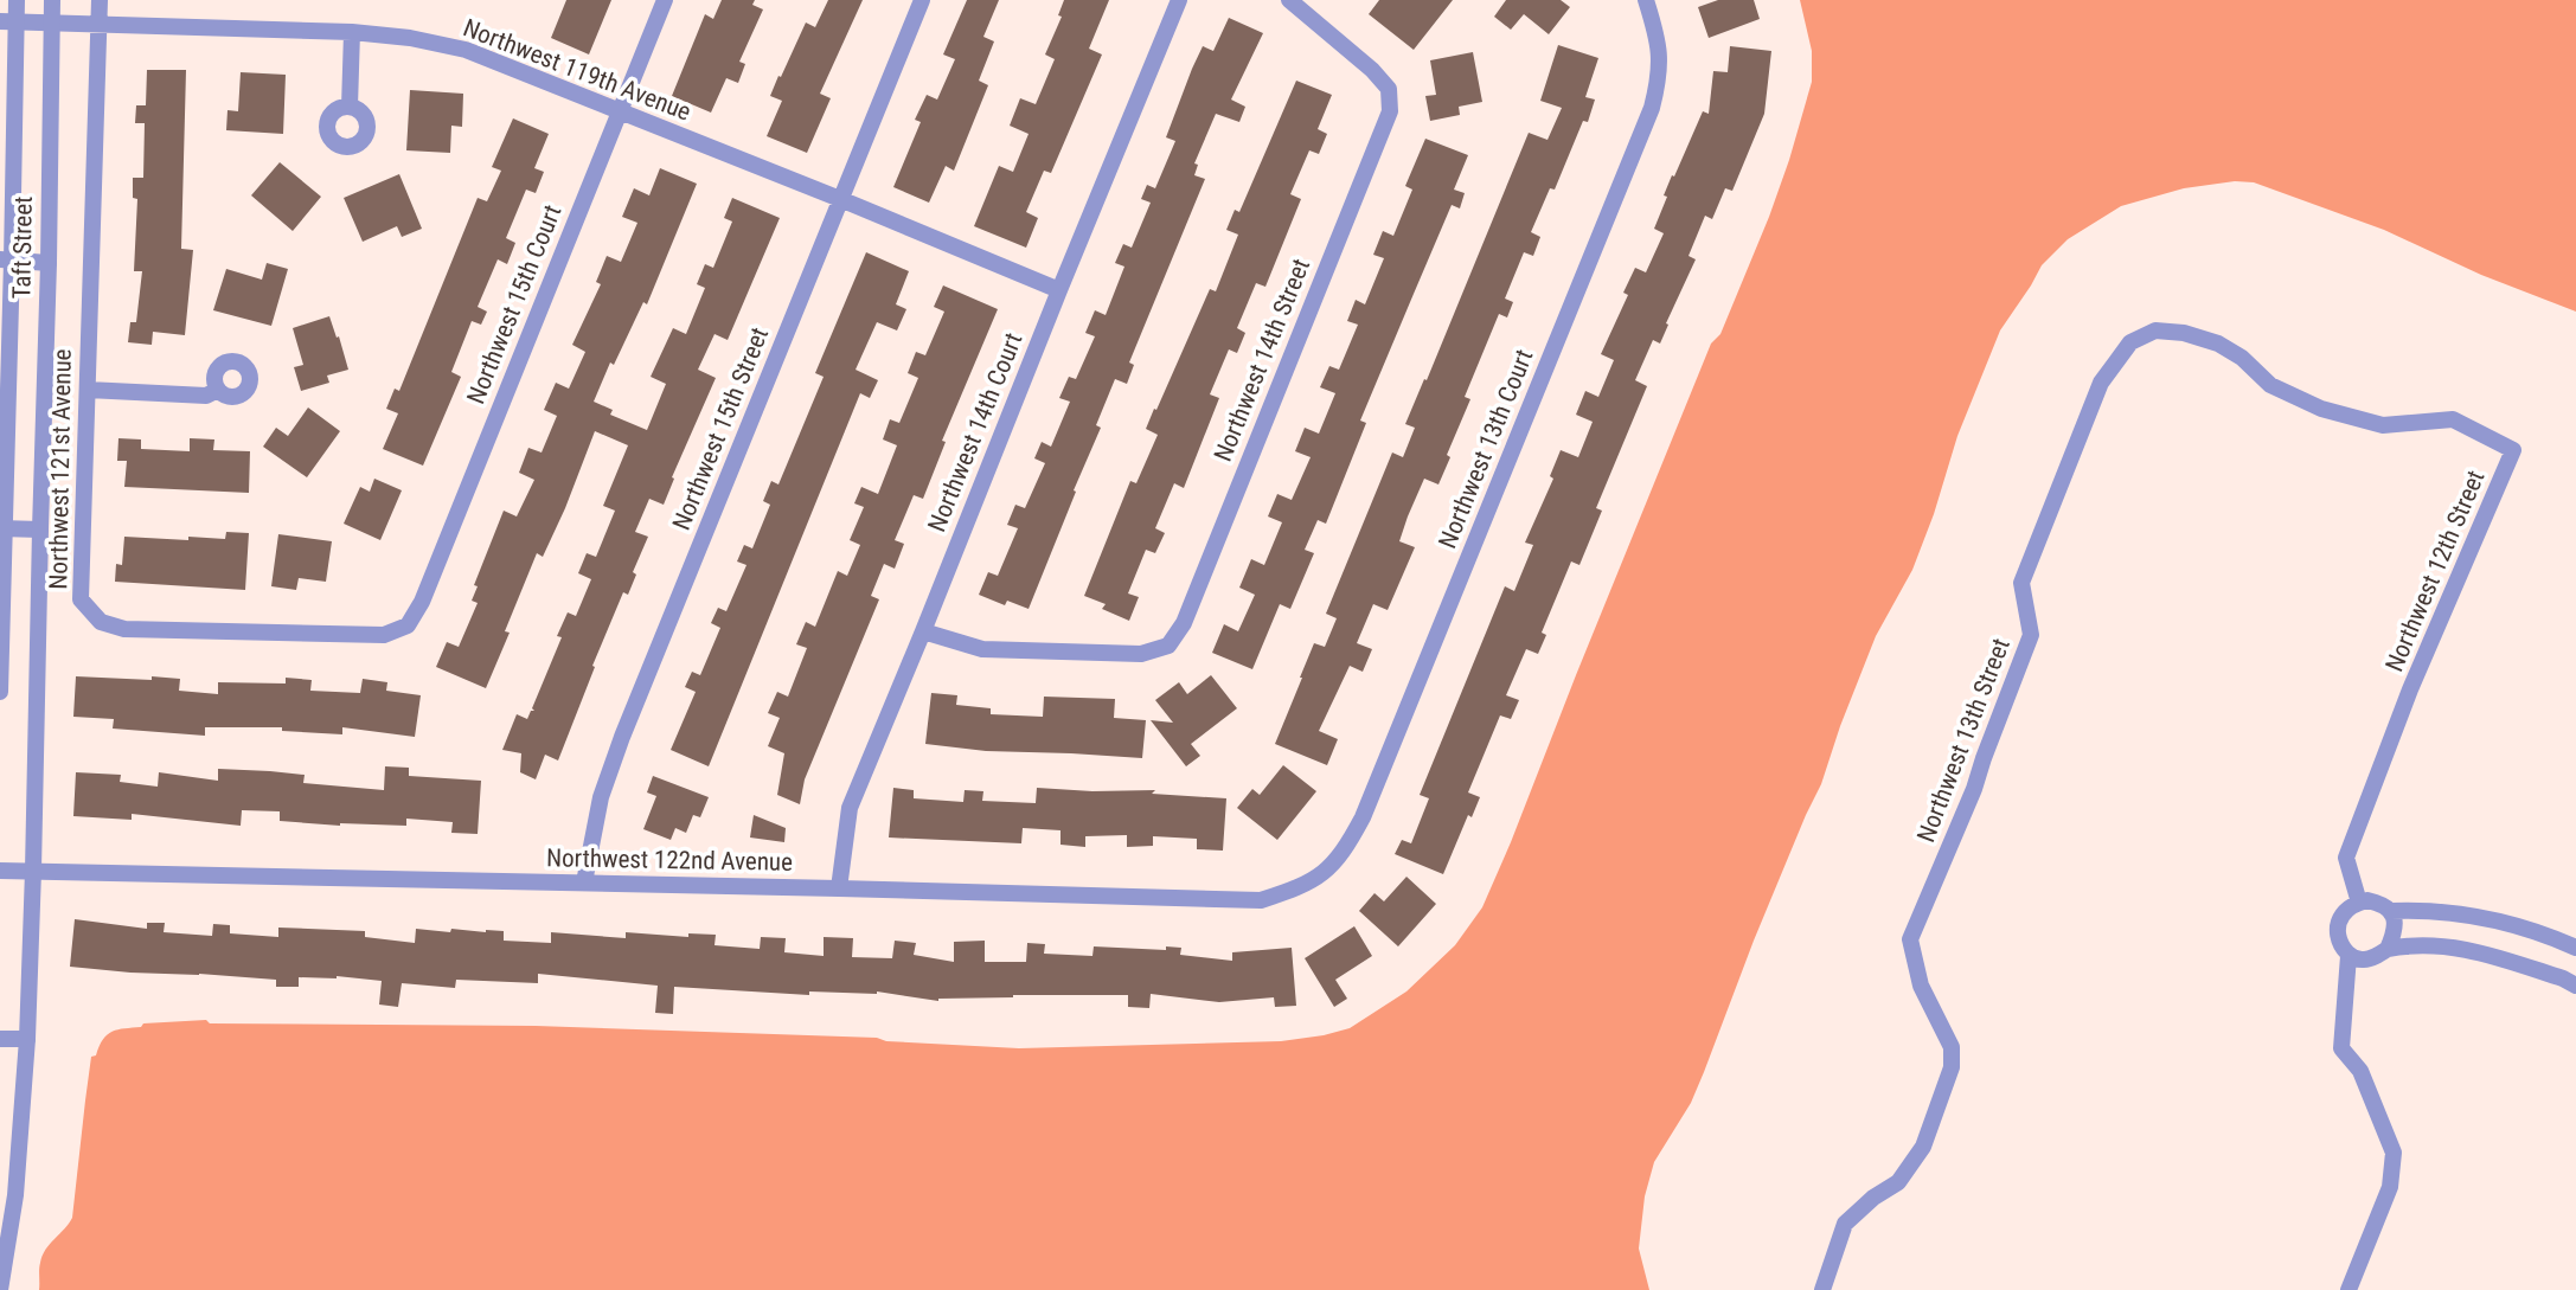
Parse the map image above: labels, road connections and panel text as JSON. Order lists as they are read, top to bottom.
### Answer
{
  "streets": {
    "street": [
      "Northwest 119th Avenue",
      "Taft Street",
      "Northwest 15th Court",
      "Northwest 14th Street",
      "Northwest 15th Street",
      "Northwest 14th Court",
      "Northwest 13th Court",
      "Northwest 121st Avenue",
      "Northwest 12th Street",
      "Northwest 13th Street",
      "Northwest 122nd Avenue"
    ]
  },
  "crossings": [
    ["Northwest 119th Avenue", "Taft Street"],
    ["Northwest 119th Avenue", "Northwest 15th Court"],
    ["Northwest 119th Avenue", "Northwest 15th Street"],
    ["Northwest 119th Avenue", "Northwest 14th Court"],
    ["Northwest 119th Avenue", "Northwest 121st Avenue"],
    ["Taft Street", "Northwest 122nd Avenue"],
    ["Northwest 15th Court", "Northwest 121st Avenue"],
    ["Northwest 14th Street", "Northwest 14th Court"],
    ["Northwest 15th Street", "Northwest 122nd Avenue"],
    ["Northwest 14th Court", "Northwest 122nd Avenue"],
    ["Northwest 13th Court", "Northwest 122nd Avenue"],
    ["Northwest 12th Street", "Northwest 13th Street"]
  ]
}
